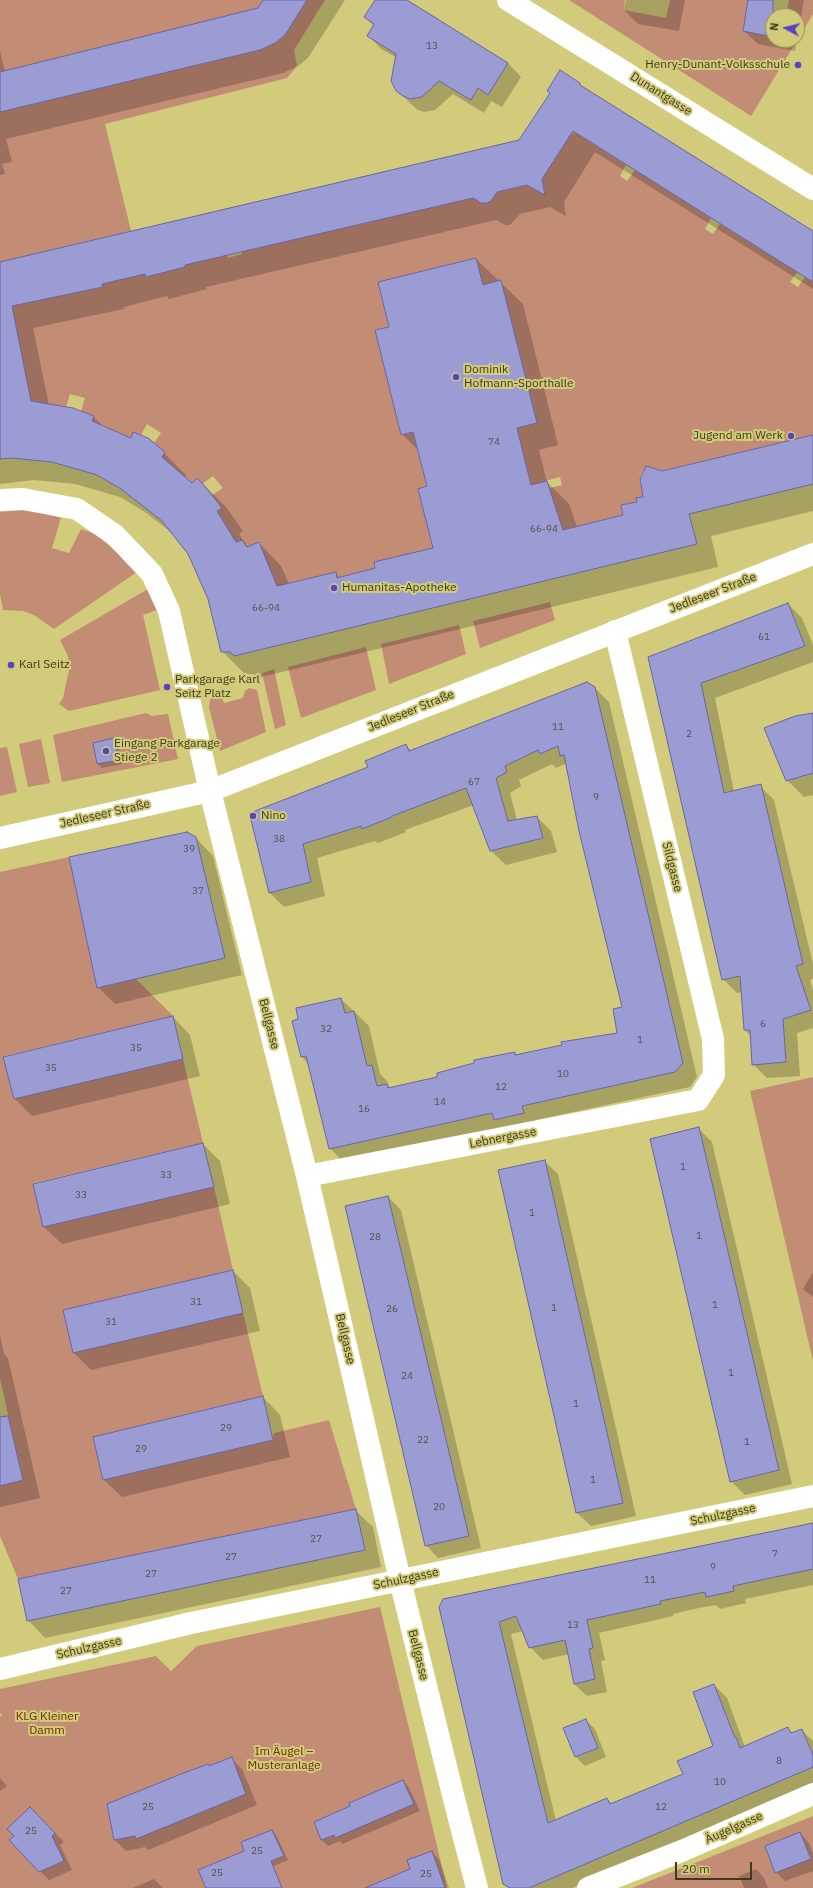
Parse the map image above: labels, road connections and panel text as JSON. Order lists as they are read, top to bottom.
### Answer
{
  "streets": {
    "street": [
      "Dunantgasse",
      "Jedleseer Straße",
      "Sildgasse",
      "Bellgasse",
      "Lebnergasse",
      "Schulzgasse",
      "Äugelgasse"
    ]
  },
  "crossings": [
    ["Jedleseer Straße", "Sildgasse"],
    ["Jedleseer Straße", "Bellgasse"],
    ["Sildgasse", "Lebnergasse"],
    ["Bellgasse", "Lebnergasse"],
    ["Bellgasse", "Schulzgasse"]
  ],
  "parks": ["KLG Kleiner Damm", "Im Äugel – Musteranlage"],
  "places": [
    "Henry-Dunant-Volksschule",
    "Dominik Hofmann-Sporthalle",
    "Jugend am Werk",
    "Humanitas-Apotheke",
    "Karl Seitz",
    "Parkgarage Karl Seitz Platz",
    "Eingang Parkgarage Stiege 2",
    "Nino"
  ],
  "house_numbers": [
    "13",
    "74",
    "66-94",
    "66-94",
    "61",
    "11",
    "2",
    "67",
    "9",
    "38",
    "39",
    "37",
    "6",
    "32",
    "1",
    "35",
    "35",
    "10",
    "12",
    "14",
    "16",
    "1",
    "33",
    "33",
    "1",
    "1",
    "28",
    "31",
    "1",
    "1",
    "26",
    "31",
    "1",
    "24",
    "1",
    "29",
    "22",
    "1",
    "29",
    "1",
    "20",
    "27",
    "7",
    "27",
    "9",
    "27",
    "11",
    "27",
    "13",
    "8",
    "10",
    "25",
    "12",
    "25",
    "25",
    "25",
    "25"
  ],
  "scale_bar": "20 m",
  "north": "left"
}
